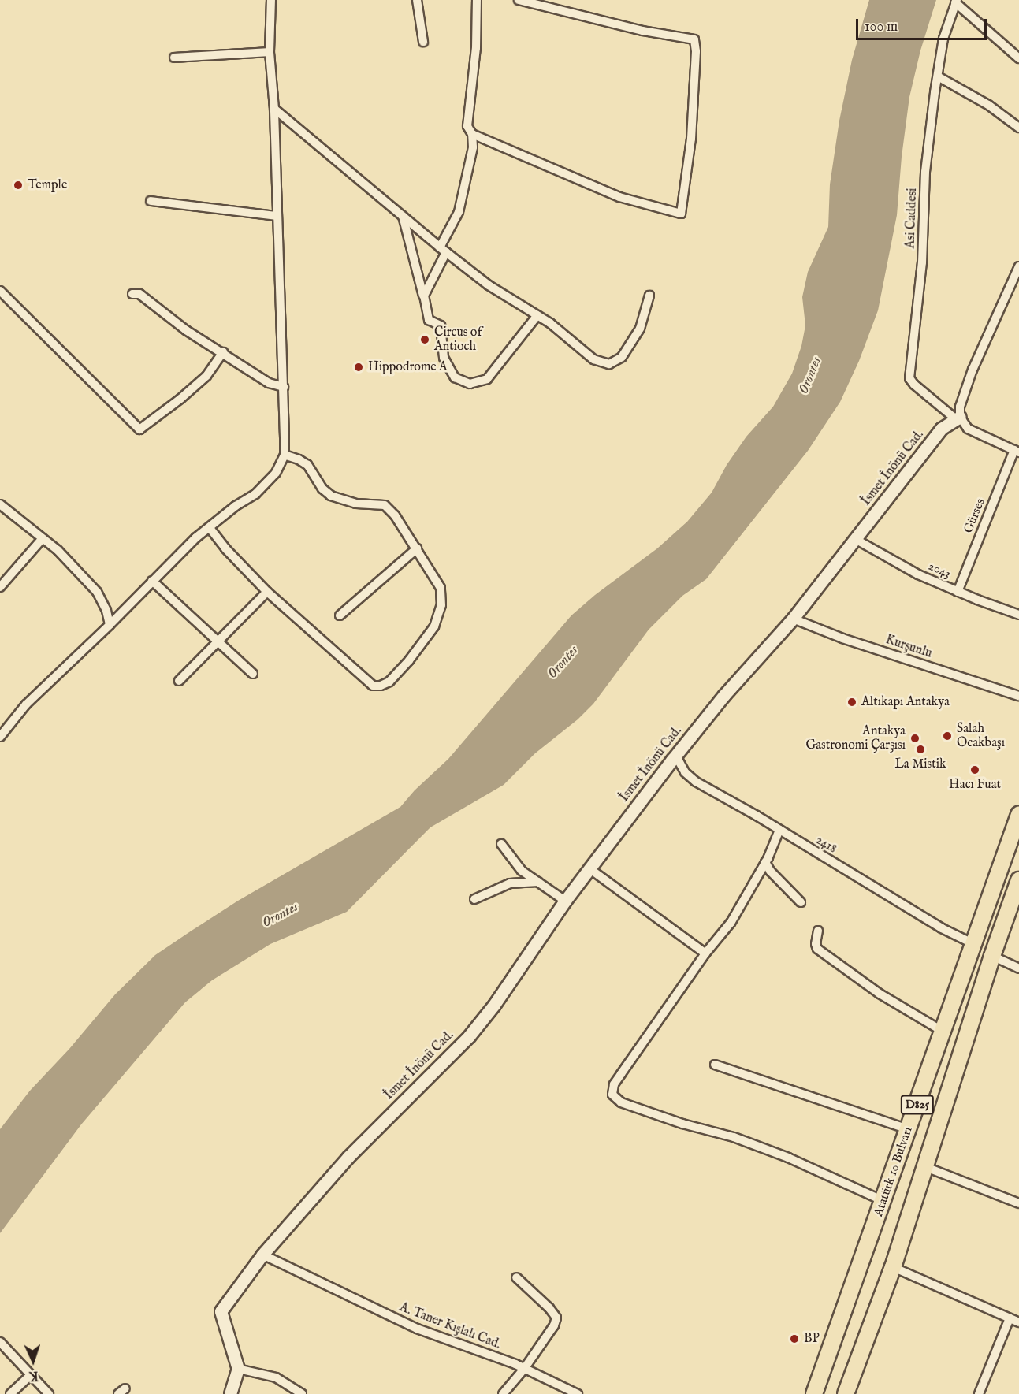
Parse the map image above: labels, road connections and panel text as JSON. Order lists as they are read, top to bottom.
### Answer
{
  "streets": {
    "highway": ["D825", "Atatürk 10 Bulvarı"],
    "street": [
      "Asi Caddesi",
      "İsmet İnönü Cad.",
      "Gürses",
      "2043",
      "Kurşunlu",
      "2418",
      "A. Taner Kışlalı Cad."
    ]
  },
  "crossings": [
    ["Asi Caddesi", "İsmet İnönü Cad."],
    ["İsmet İnönü Cad.", "2043"],
    ["İsmet İnönü Cad.", "Kurşunlu"],
    ["İsmet İnönü Cad.", "2418"],
    ["İsmet İnönü Cad.", "A. Taner Kışlalı Cad."],
    ["Gürses", "2043"],
    ["2418", "Atatürk 10 Bulvarı"]
  ],
  "water": ["Orontes"],
  "places": [
    "Temple",
    "Circus of Antioch",
    "Hippodrome A",
    "Altıkapı Antakya",
    "Salah Ocakbaşı",
    "Antakya Gastronomi Çarşısı",
    "La Mistik",
    "Hacı Fuat",
    "BP"
  ],
  "scale_bar": "100 m",
  "north": "bottom"
}
